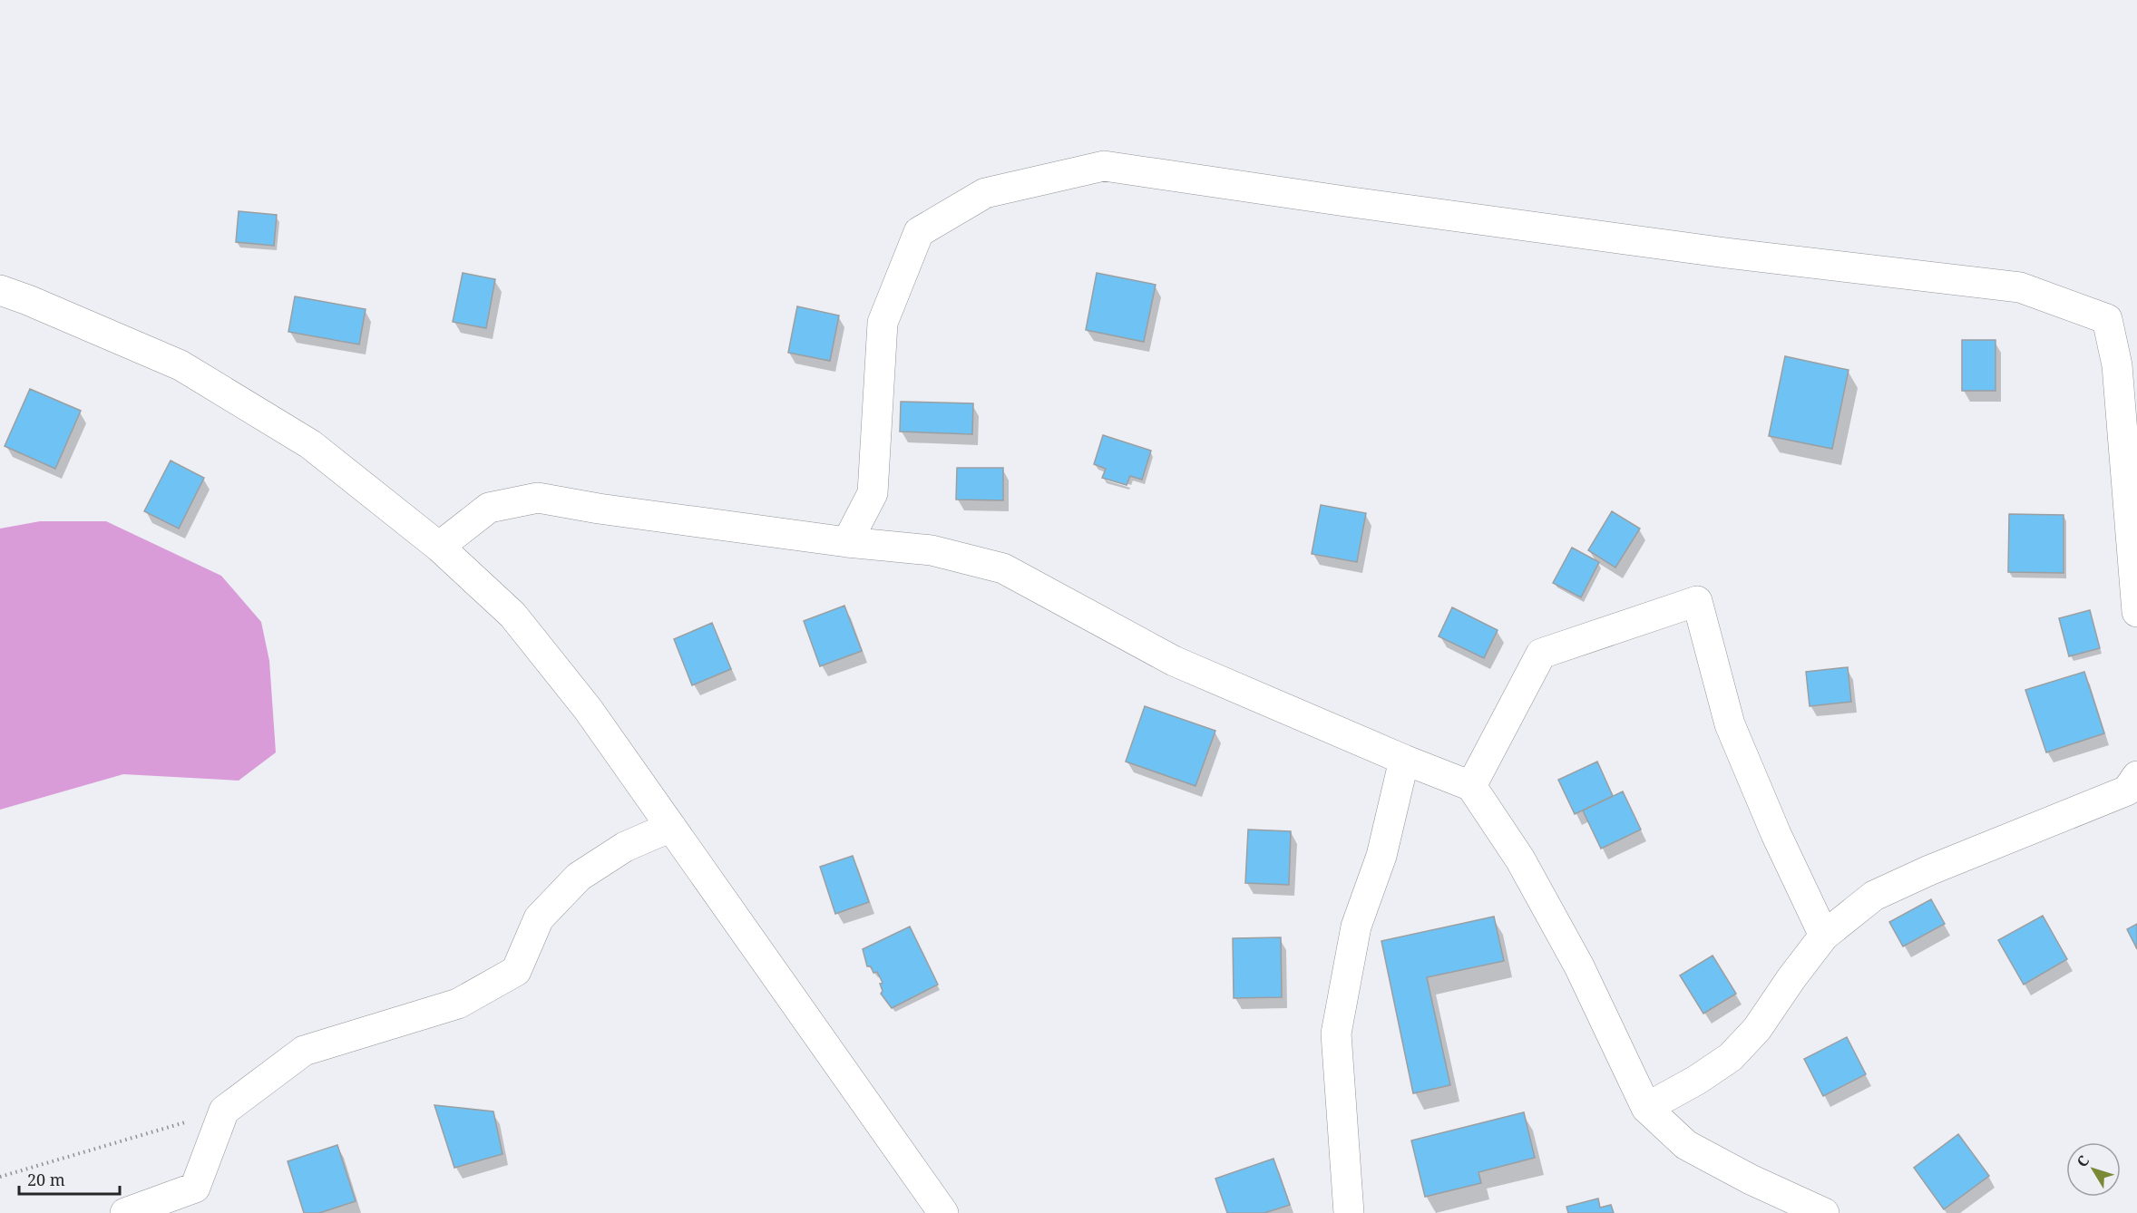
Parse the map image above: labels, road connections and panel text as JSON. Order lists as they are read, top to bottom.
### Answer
{
  "scale_bar": "20 m",
  "north": "top left"
}
